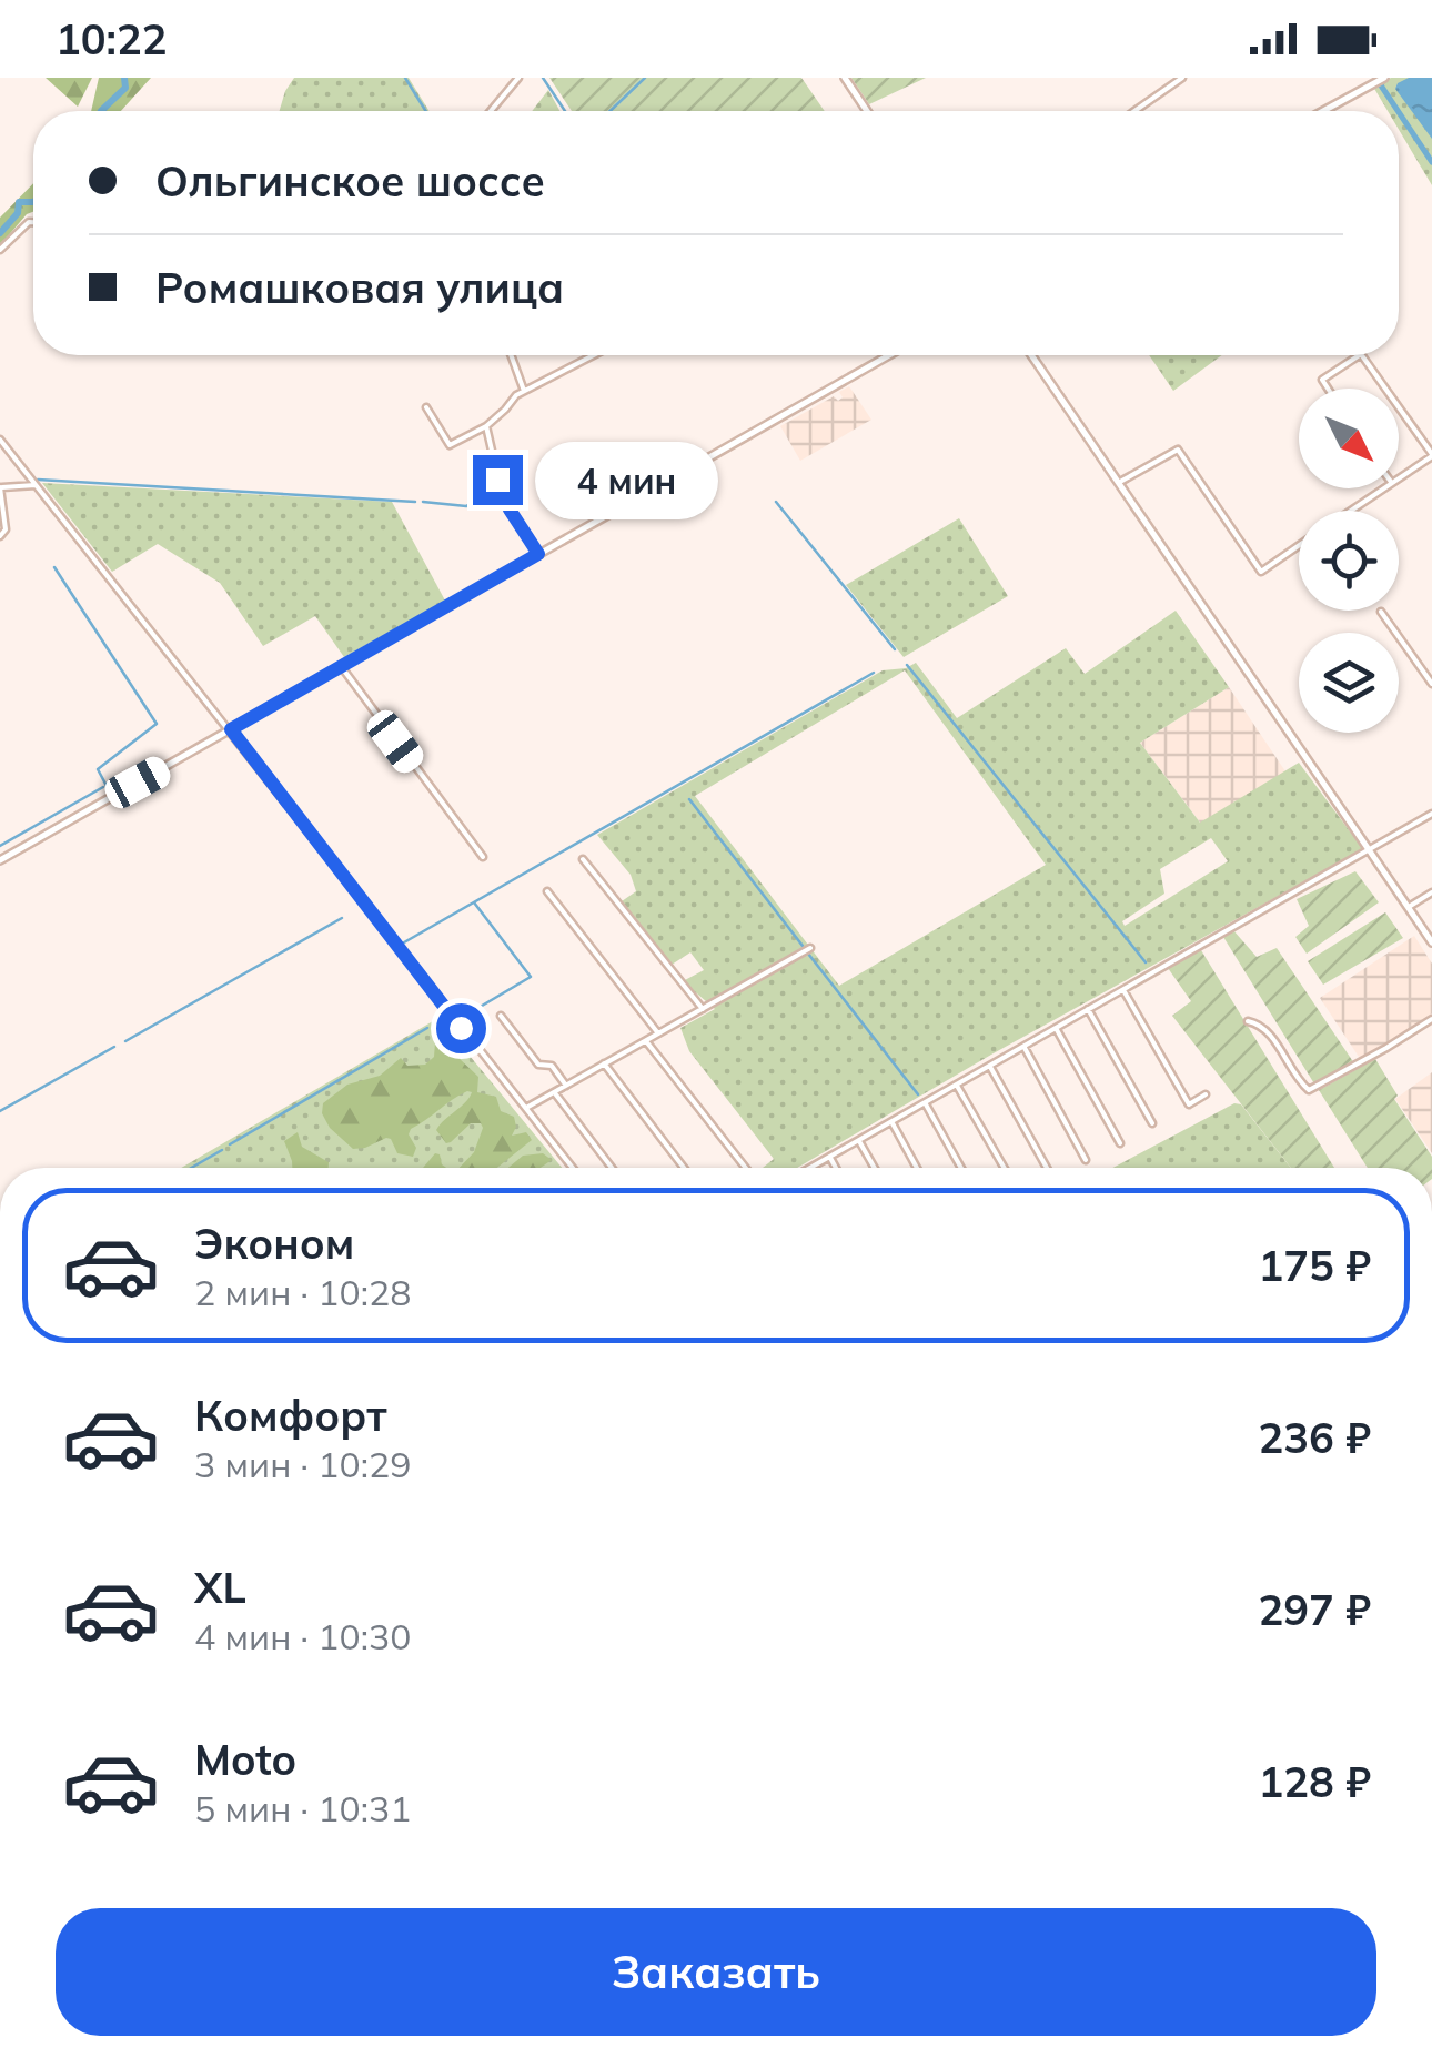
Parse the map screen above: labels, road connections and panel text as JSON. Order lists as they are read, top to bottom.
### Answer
{
  "north": "bottom right",
  "page": {
    "status": "10:22",
    "banner": ["Ольгинское шоссе", "Ромашковая улица"],
    "bubble": "4 мин",
    "list": [
      {
        "name": "Эконом",
        "note": "2 мин · 10:28",
        "value": "175 ₽"
      },
      {
        "name": "Комфорт",
        "note": "3 мин · 10:29",
        "value": "236 ₽"
      },
      {
        "name": "XL",
        "note": "4 мин · 10:30",
        "value": "297 ₽"
      },
      {
        "name": "Moto",
        "note": "5 мин · 10:31",
        "value": "128 ₽"
      }
    ],
    "buttons": "Заказать"
  }
}
